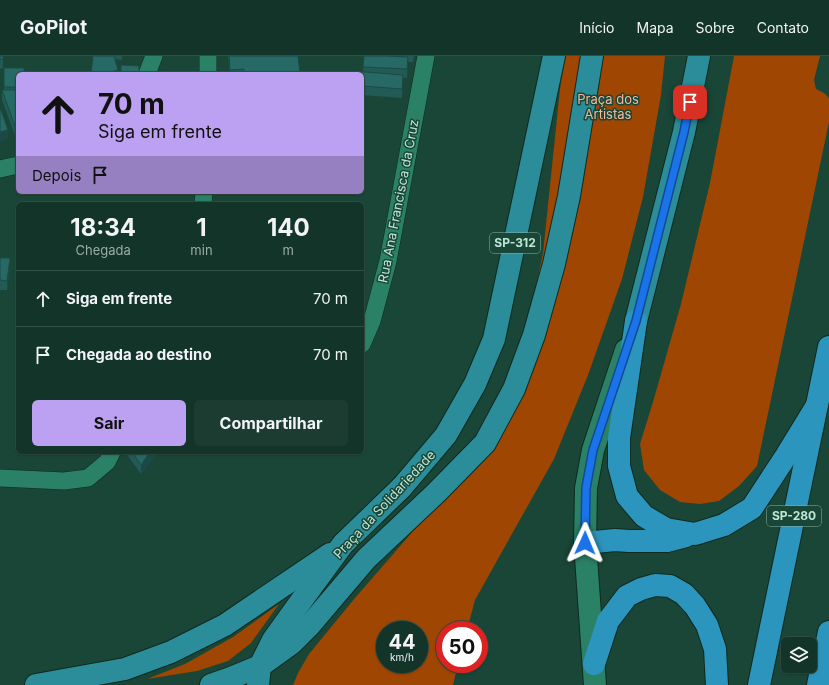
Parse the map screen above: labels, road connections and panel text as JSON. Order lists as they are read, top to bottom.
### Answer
{
  "streets": {
    "highway": ["SP-280"],
    "main road": ["SP-312", "Praça da Solidariedade"],
    "street": ["Rua Ana Francisca da Cruz"]
  },
  "parks": ["Praça dos Artistas"],
  "page": {
    "header": "GoPilot",
    "nav": [
      "Início",
      "Mapa",
      "Sobre",
      "Contato"
    ],
    "turn": ["70 m", "Siga em frente"],
    "then": "Depois",
    "eta": [
      "18:34",
      "Chegada",
      "1",
      "min",
      "140",
      "m"
    ],
    "list": [
      {
        "name": "Siga em frente",
        "value": "70 m"
      },
      {
        "name": "Chegada ao destino",
        "value": "70 m"
      }
    ],
    "buttons": ["Sair", "Compartilhar"],
    "speed": "44 km/h",
    "limit": "50"
  }
}
